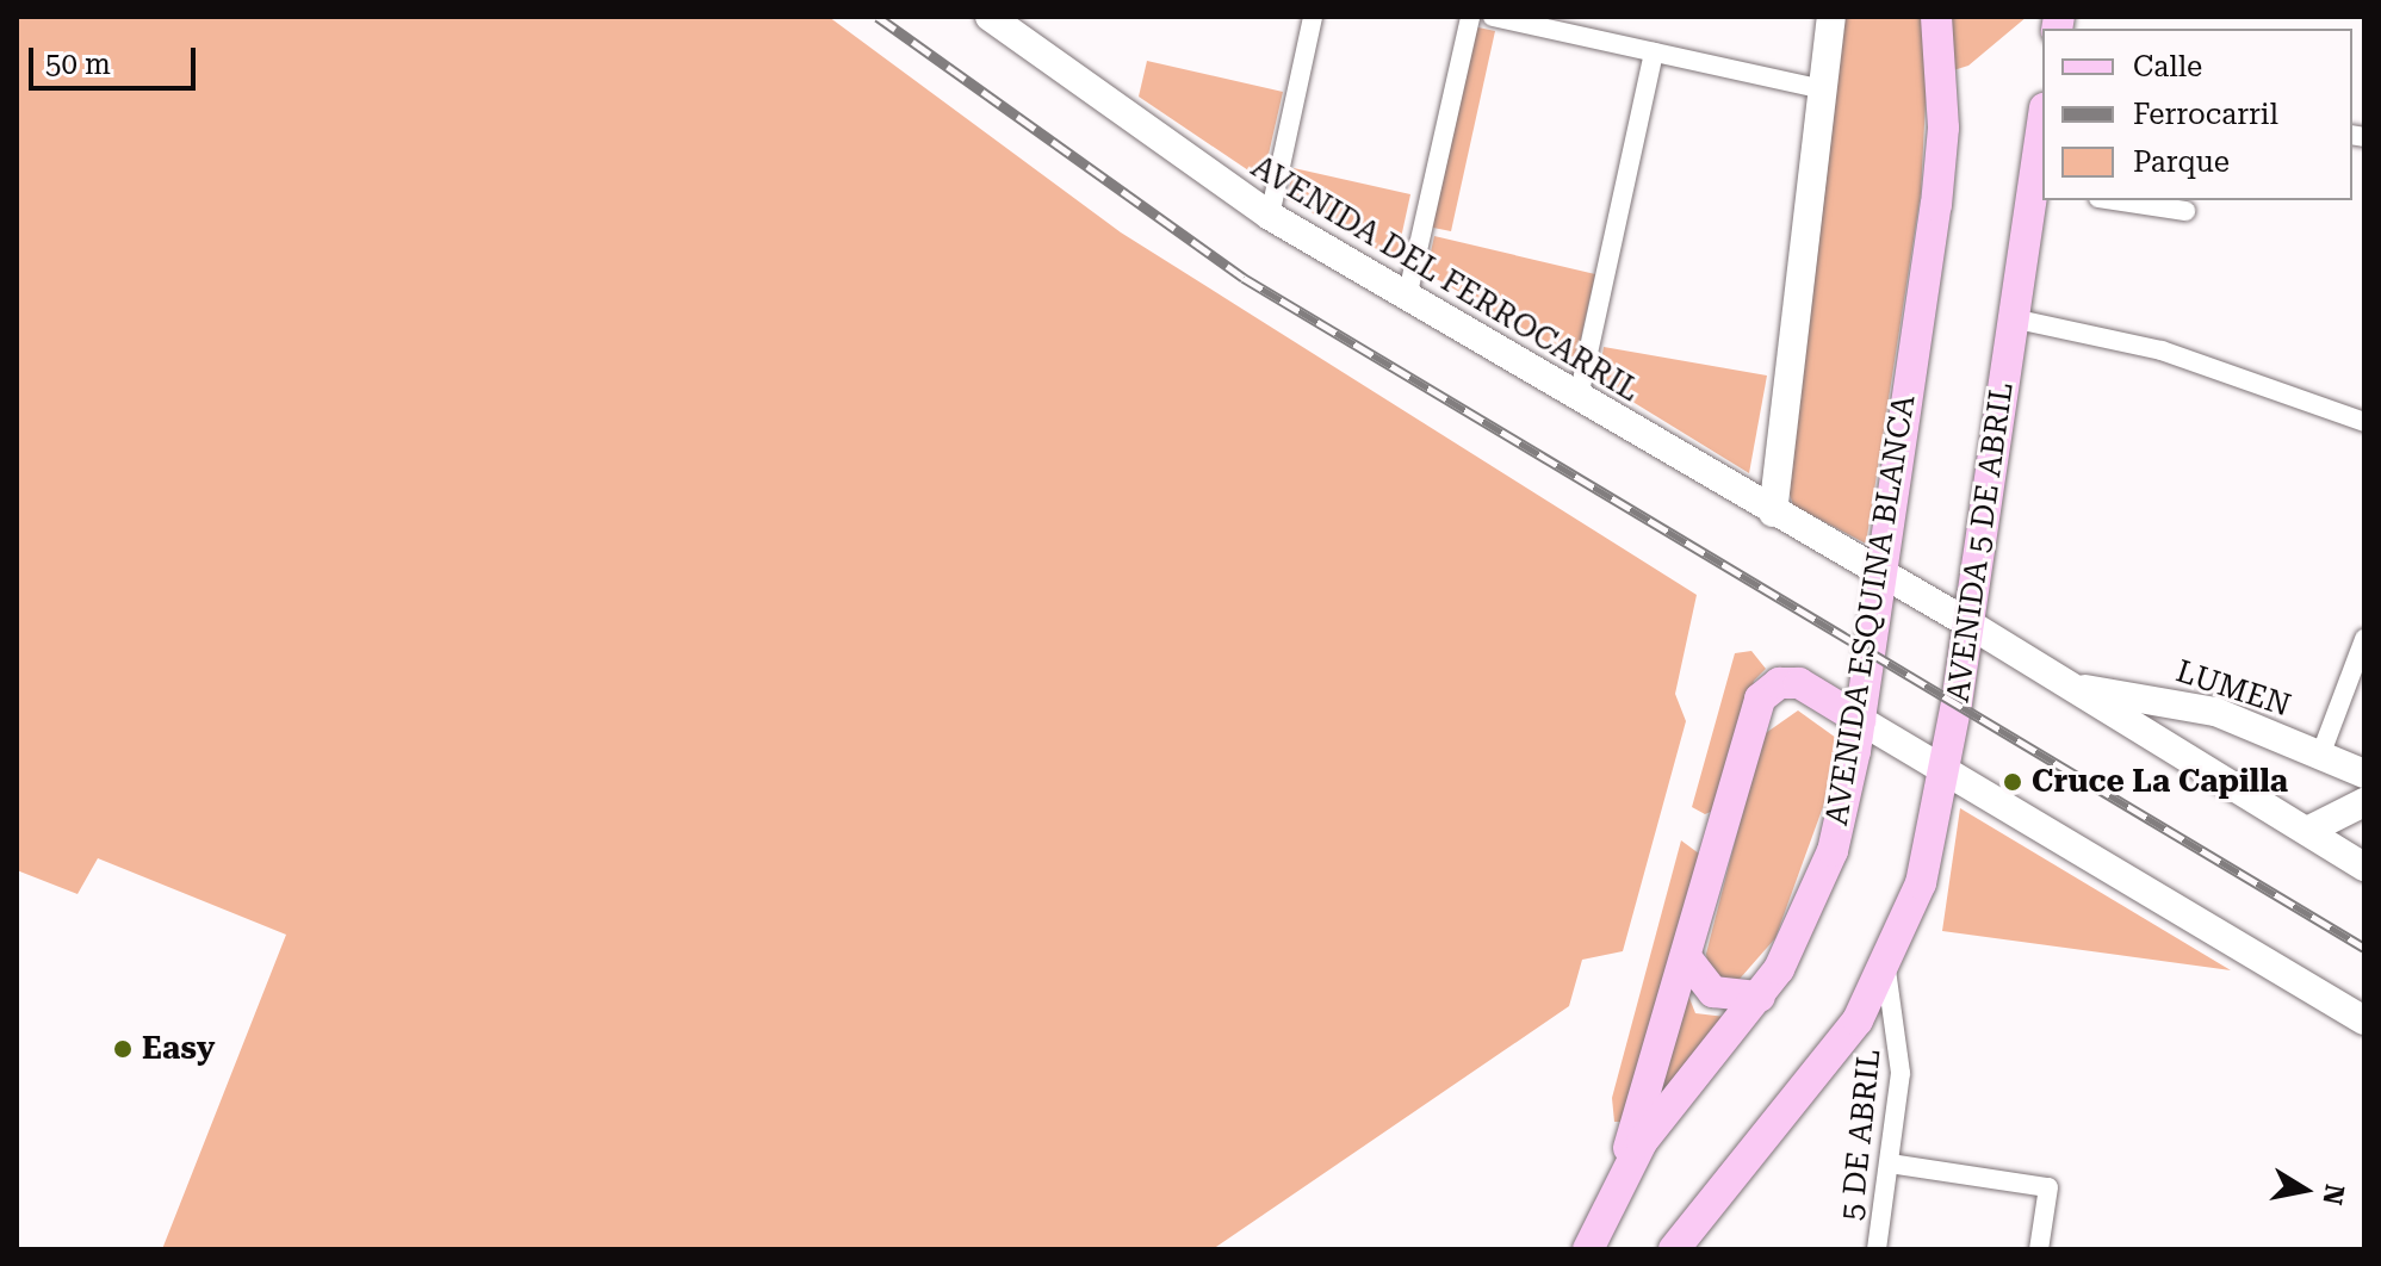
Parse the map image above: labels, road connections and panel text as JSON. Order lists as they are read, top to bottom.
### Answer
{
  "streets": {
    "main road": ["AVENIDA 5 DE ABRIL", "AVENIDA ESQUINA BLANCA"],
    "street": ["AVENIDA DEL FERROCARRIL", "LUMEN", "5 DE ABRIL"]
  },
  "crossings": [
    ["AVENIDA DEL FERROCARRIL", "AVENIDA ESQUINA BLANCA"],
    ["AVENIDA 5 DE ABRIL", "5 DE ABRIL"]
  ],
  "places": ["Cruce La Capilla", "Easy"],
  "legend": ["Calle", "Ferrocarril", "Parque"],
  "scale_bar": "50 m",
  "north": "right"
}
